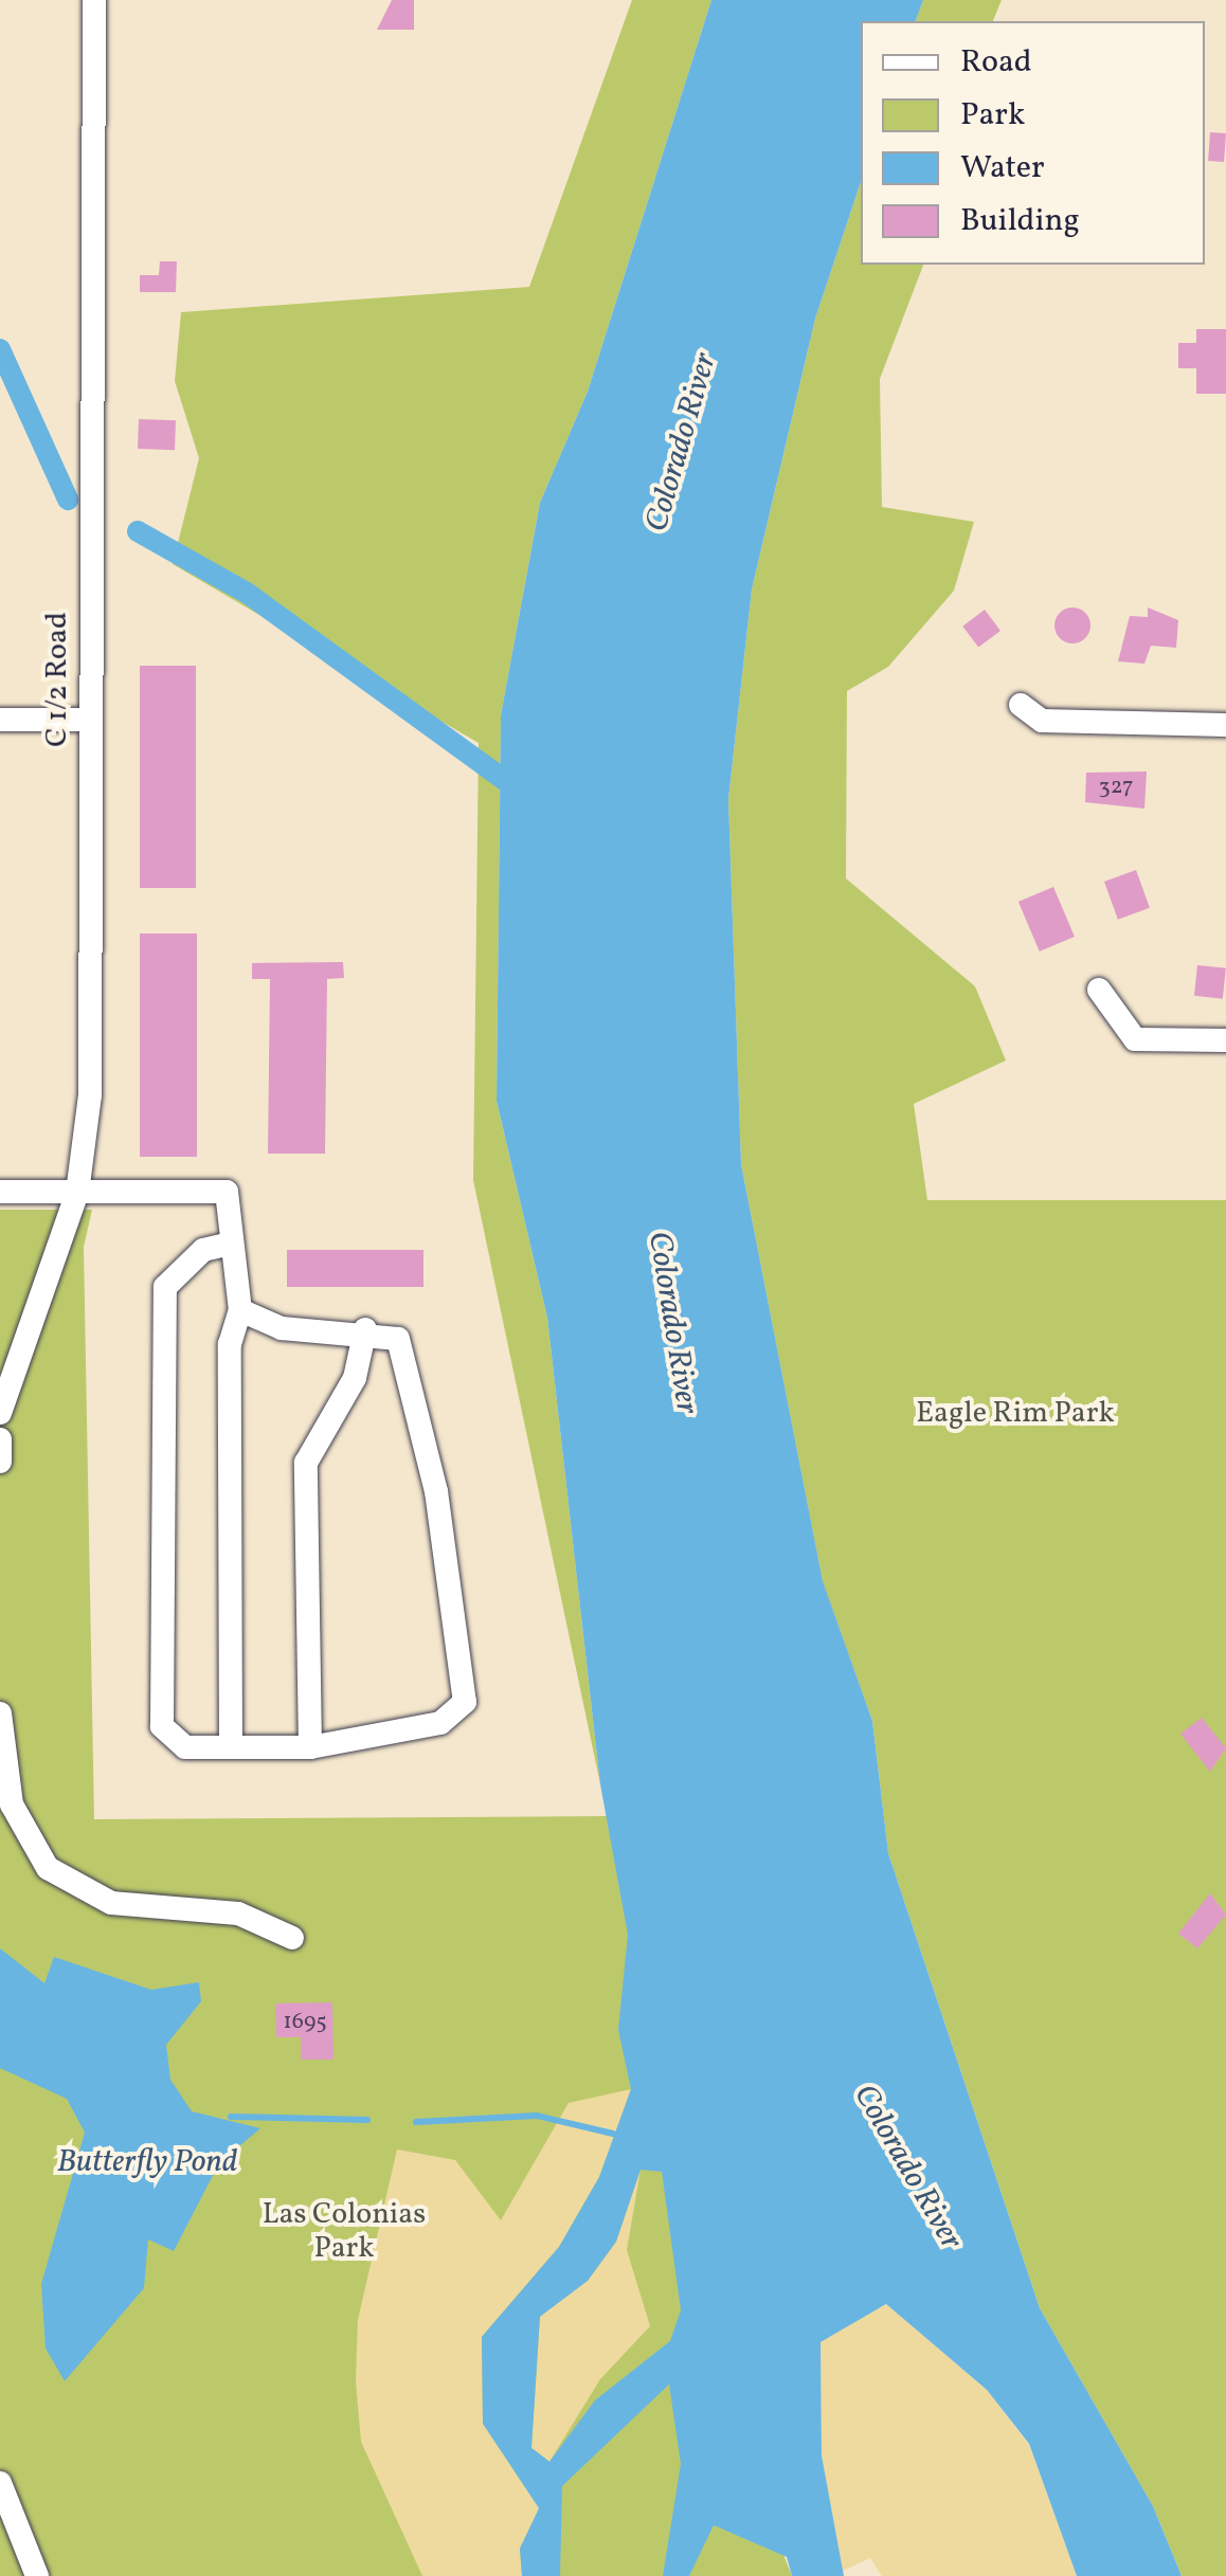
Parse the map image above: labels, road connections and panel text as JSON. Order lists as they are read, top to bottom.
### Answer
{
  "streets": {
    "street": ["C 1/2 Road"]
  },
  "water": ["Colorado River", "Butterfly Pond"],
  "parks": ["Eagle Rim Park", "Las Colonias Park"],
  "house_numbers": ["327", "1695"],
  "legend": [
    "Road",
    "Park",
    "Water",
    "Building"
  ]
}
